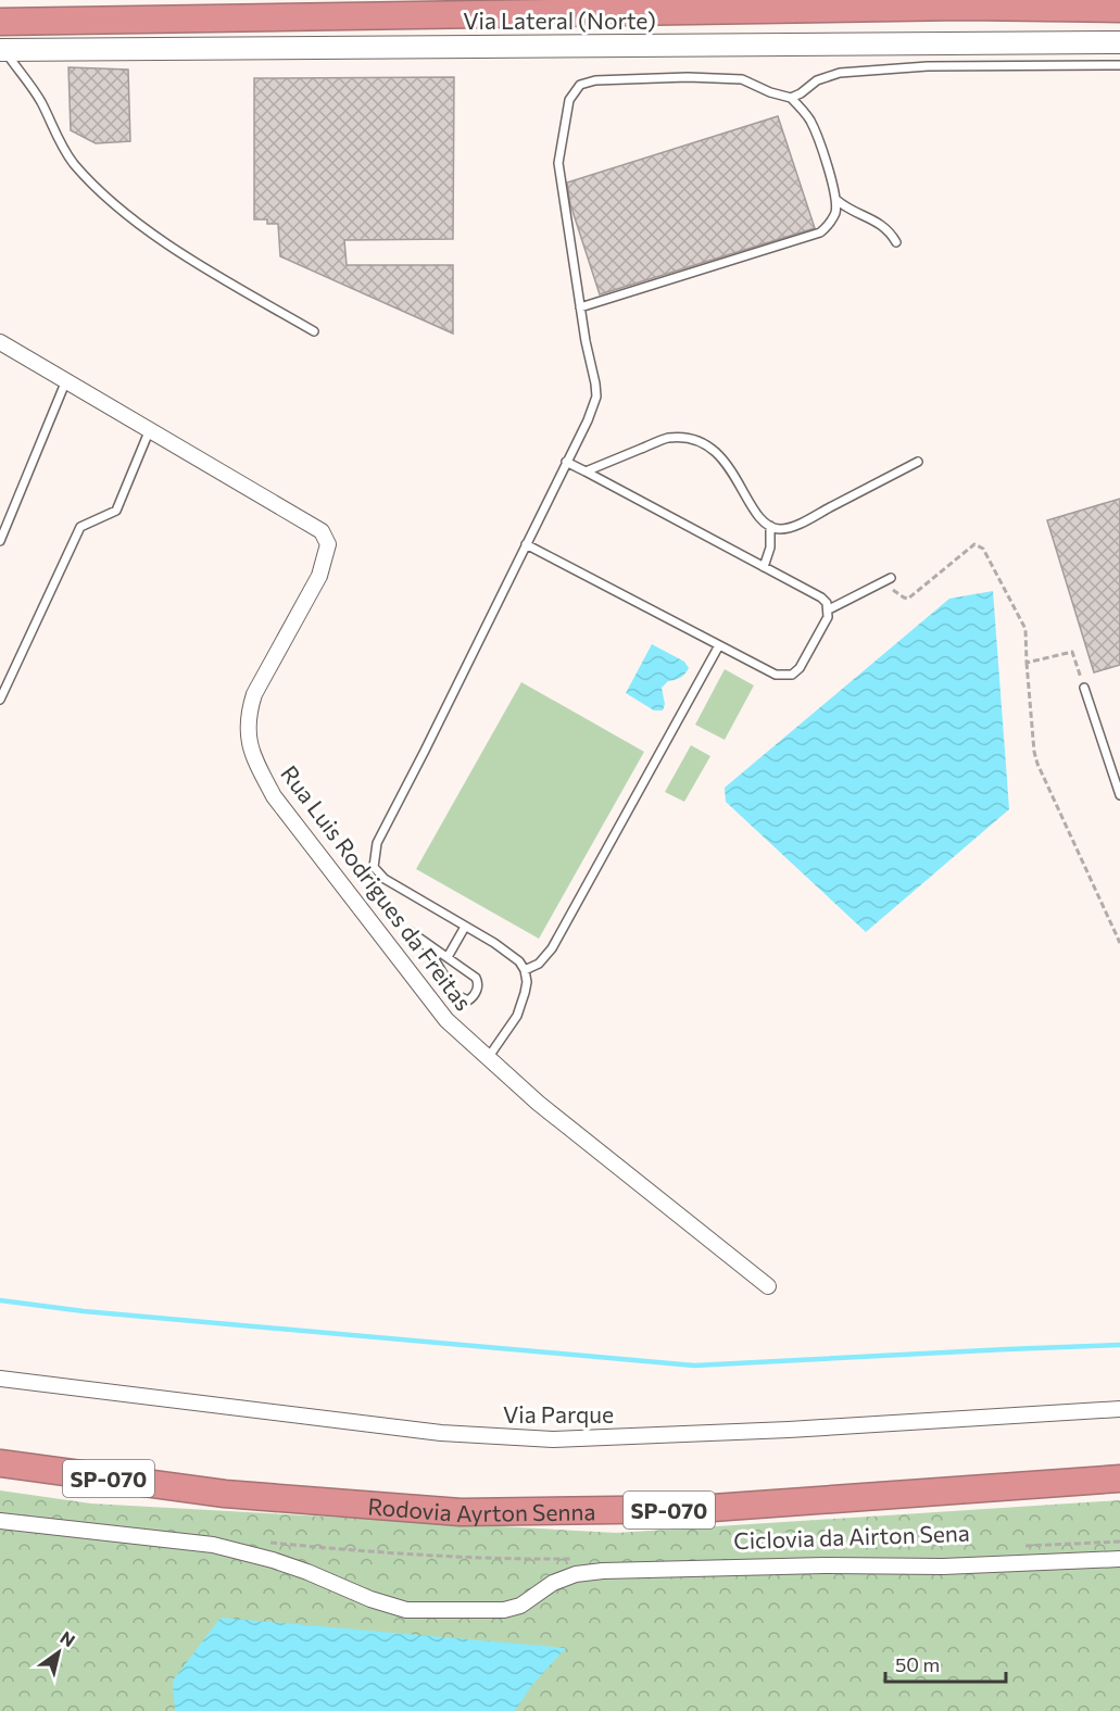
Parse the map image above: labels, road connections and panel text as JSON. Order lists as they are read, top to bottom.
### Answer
{
  "streets": {
    "highway": ["SP-070", "Rodovia Ayrton Senna"],
    "main road": ["Via Lateral (Norte)"],
    "street": ["Rua Luis Rodrigues da Freitas", "Via Parque"]
  },
  "scale_bar": "50 m",
  "north": "top right"
}
